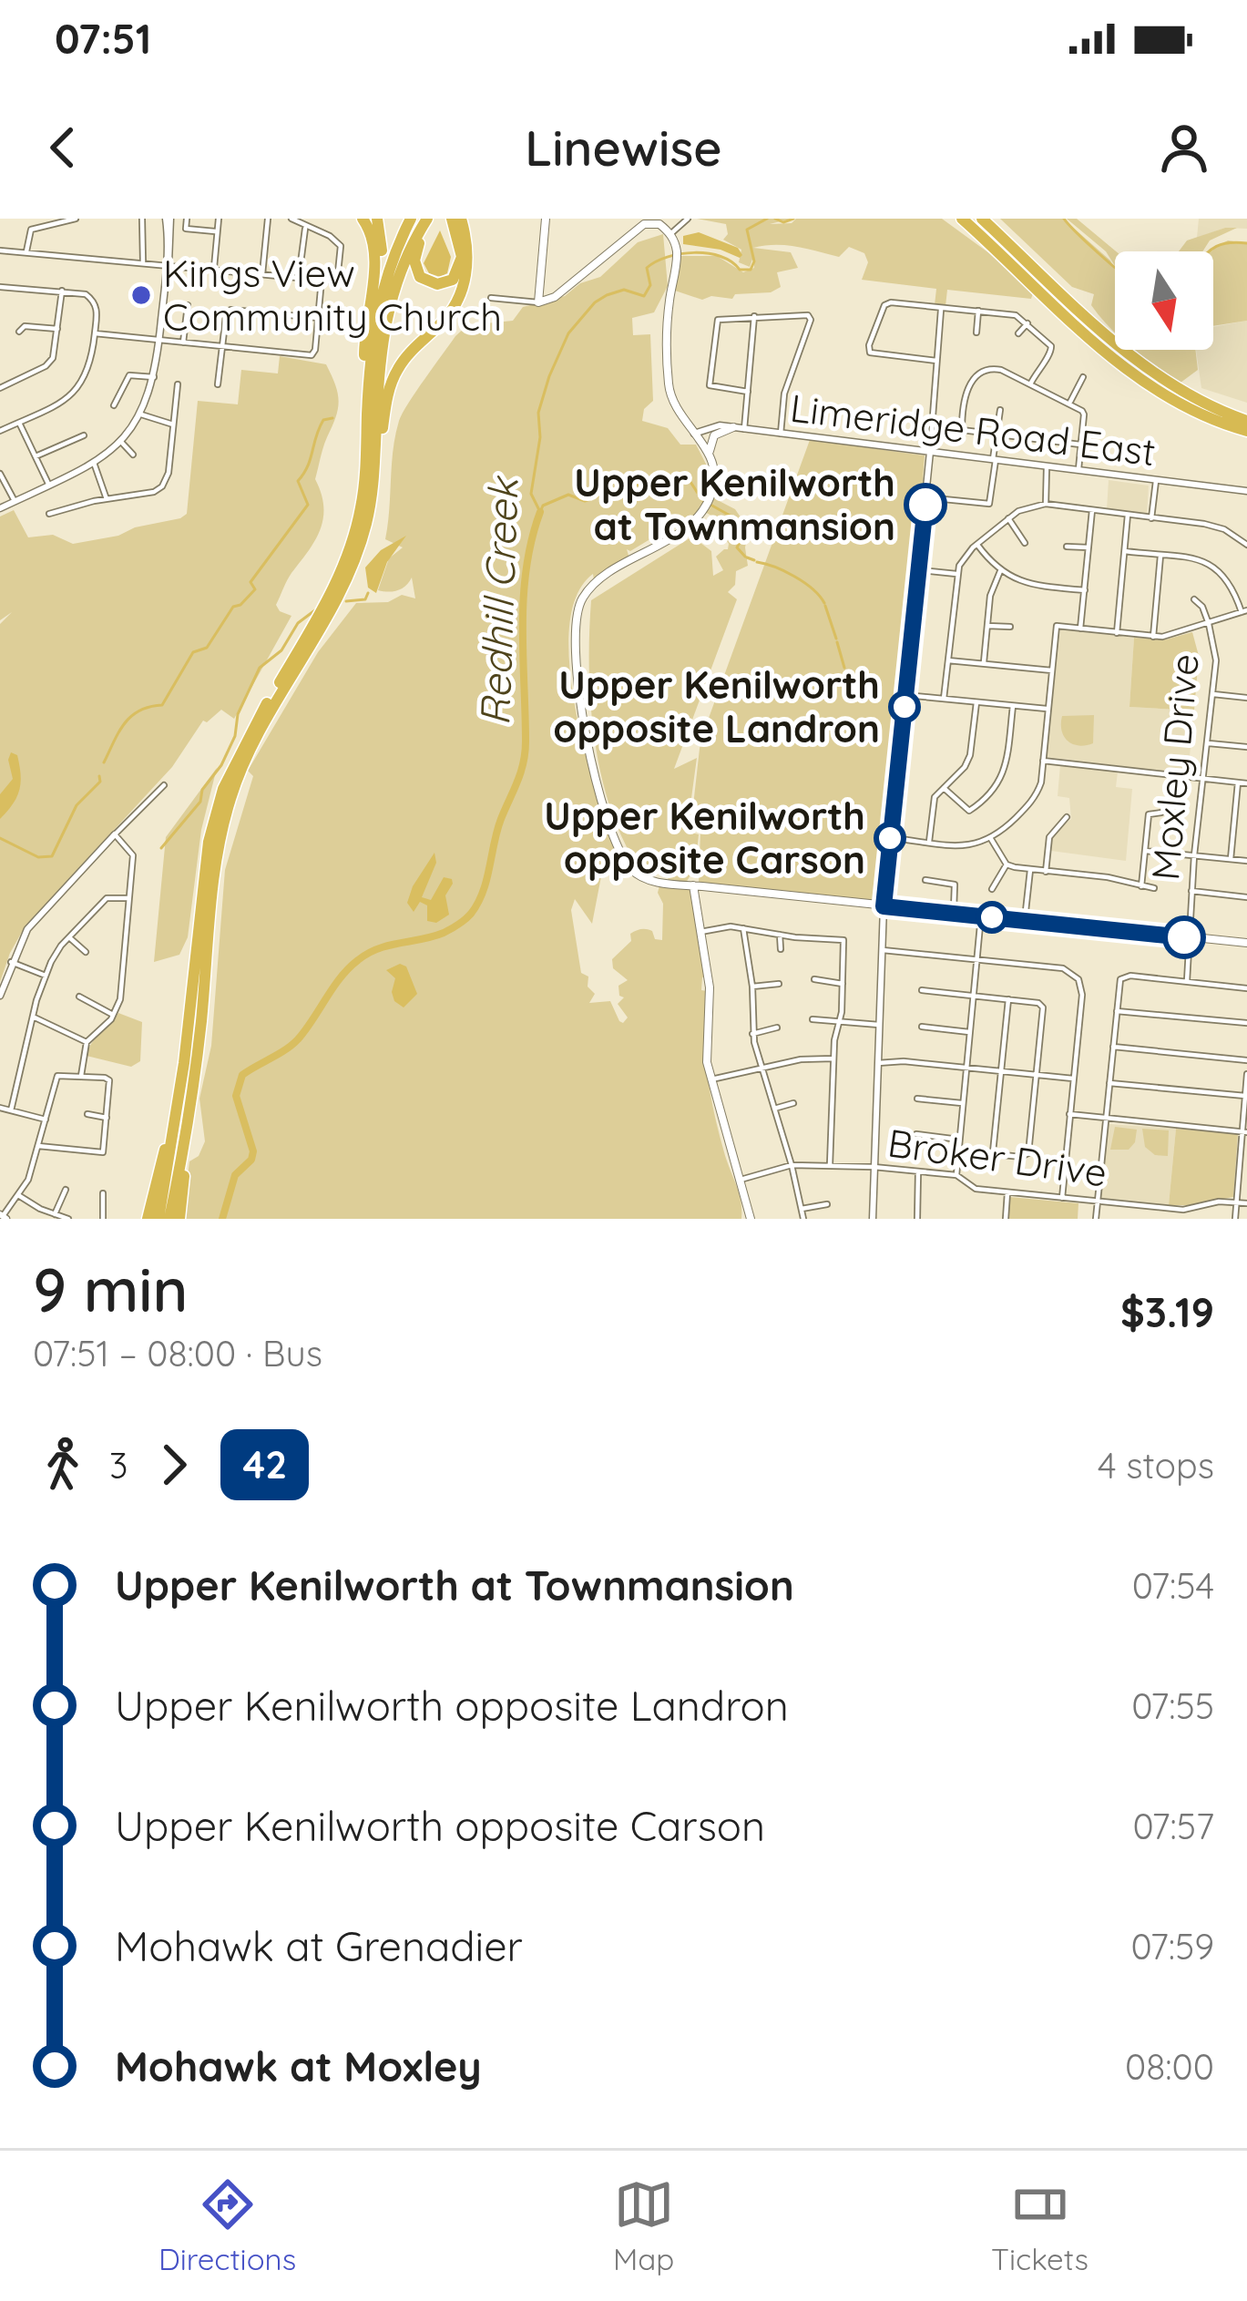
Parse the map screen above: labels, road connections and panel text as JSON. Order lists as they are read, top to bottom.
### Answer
{
  "streets": {
    "street": ["Limeridge Road East", "Moxley Drive", "Broker Drive"]
  },
  "water": ["Redhill Creek"],
  "places": [
    "Kings View Community Church",
    "Upper Kenilworth at Townmansion",
    "Upper Kenilworth opposite Landron",
    "Upper Kenilworth opposite Carson"
  ],
  "lines": ["bus line 42"],
  "north": "bottom",
  "page": {
    "status": "07:51",
    "header": "Linewise",
    "heading": ["9 min", "07:51 – 08:00 · Bus", "$3.19"],
    "legs": ["3", "42", "4 stops"],
    "list": [
      {
        "name": "Upper Kenilworth at Townmansion",
        "value": "07:54"
      },
      {
        "name": "Upper Kenilworth opposite Landron",
        "value": "07:55"
      },
      {
        "name": "Upper Kenilworth opposite Carson",
        "value": "07:57"
      },
      {
        "name": "Mohawk at Grenadier",
        "value": "07:59"
      },
      {
        "name": "Mohawk at Moxley",
        "value": "08:00"
      }
    ],
    "tabs": ["Directions", "Map", "Tickets"]
  }
}
